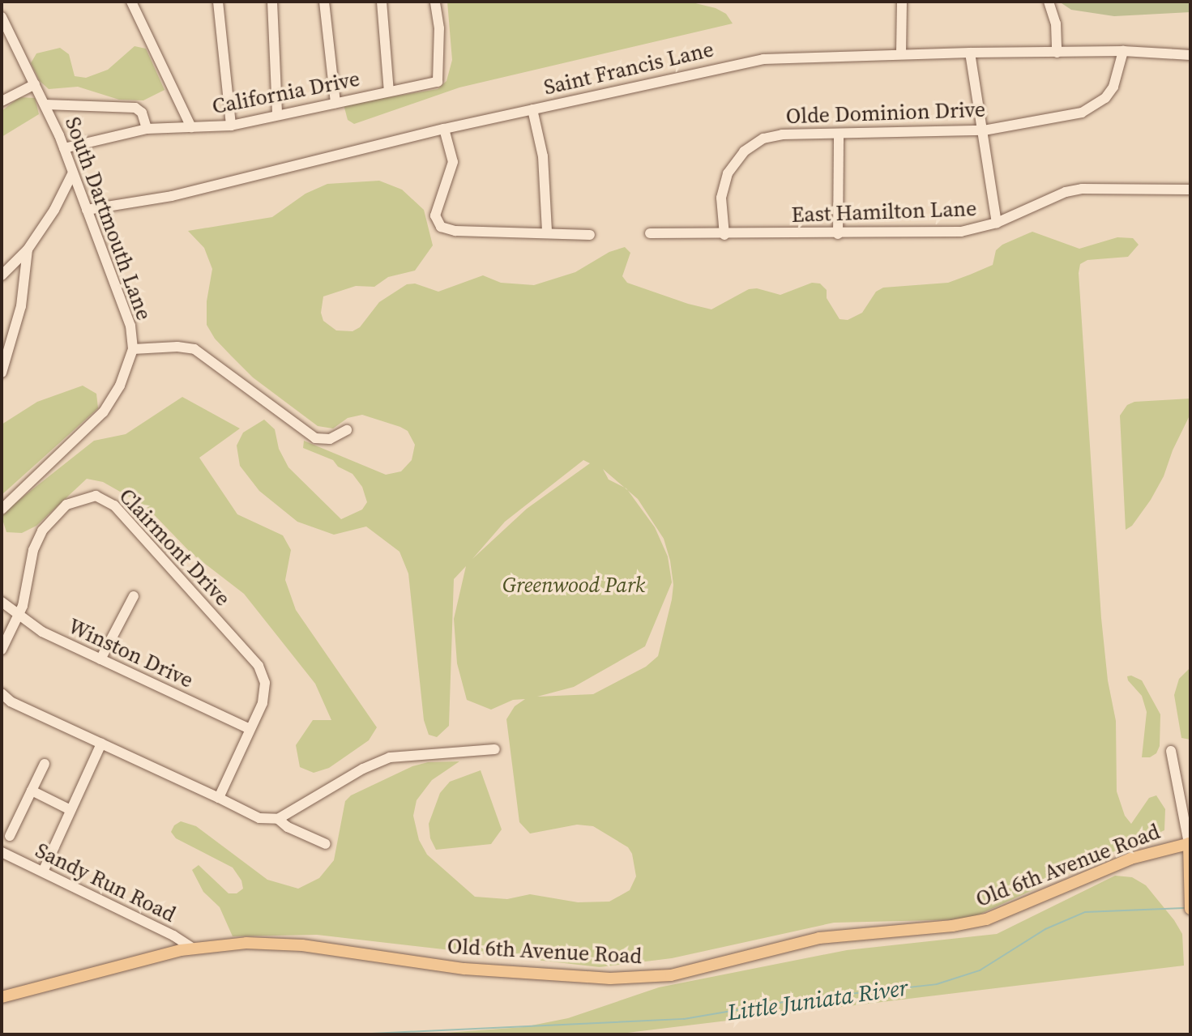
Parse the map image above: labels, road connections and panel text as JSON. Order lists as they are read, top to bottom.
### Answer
{
  "streets": {
    "main road": ["Old 6th Avenue Road"],
    "street": [
      "Saint Francis Lane",
      "California Drive",
      "Olde Dominion Drive",
      "East Hamilton Lane",
      "South Dartmouth Lane",
      "Clairmont Drive",
      "Winston Drive",
      "Sandy Run Road"
    ]
  },
  "crossings": [
    ["Saint Francis Lane", "Olde Dominion Drive"],
    ["Saint Francis Lane", "South Dartmouth Lane"],
    ["California Drive", "South Dartmouth Lane"],
    ["Olde Dominion Drive", "East Hamilton Lane"],
    ["Clairmont Drive", "Winston Drive"],
    ["Old 6th Avenue Road", "Sandy Run Road"]
  ],
  "water": ["Little Juniata River"],
  "parks": ["Greenwood Park"]
}
